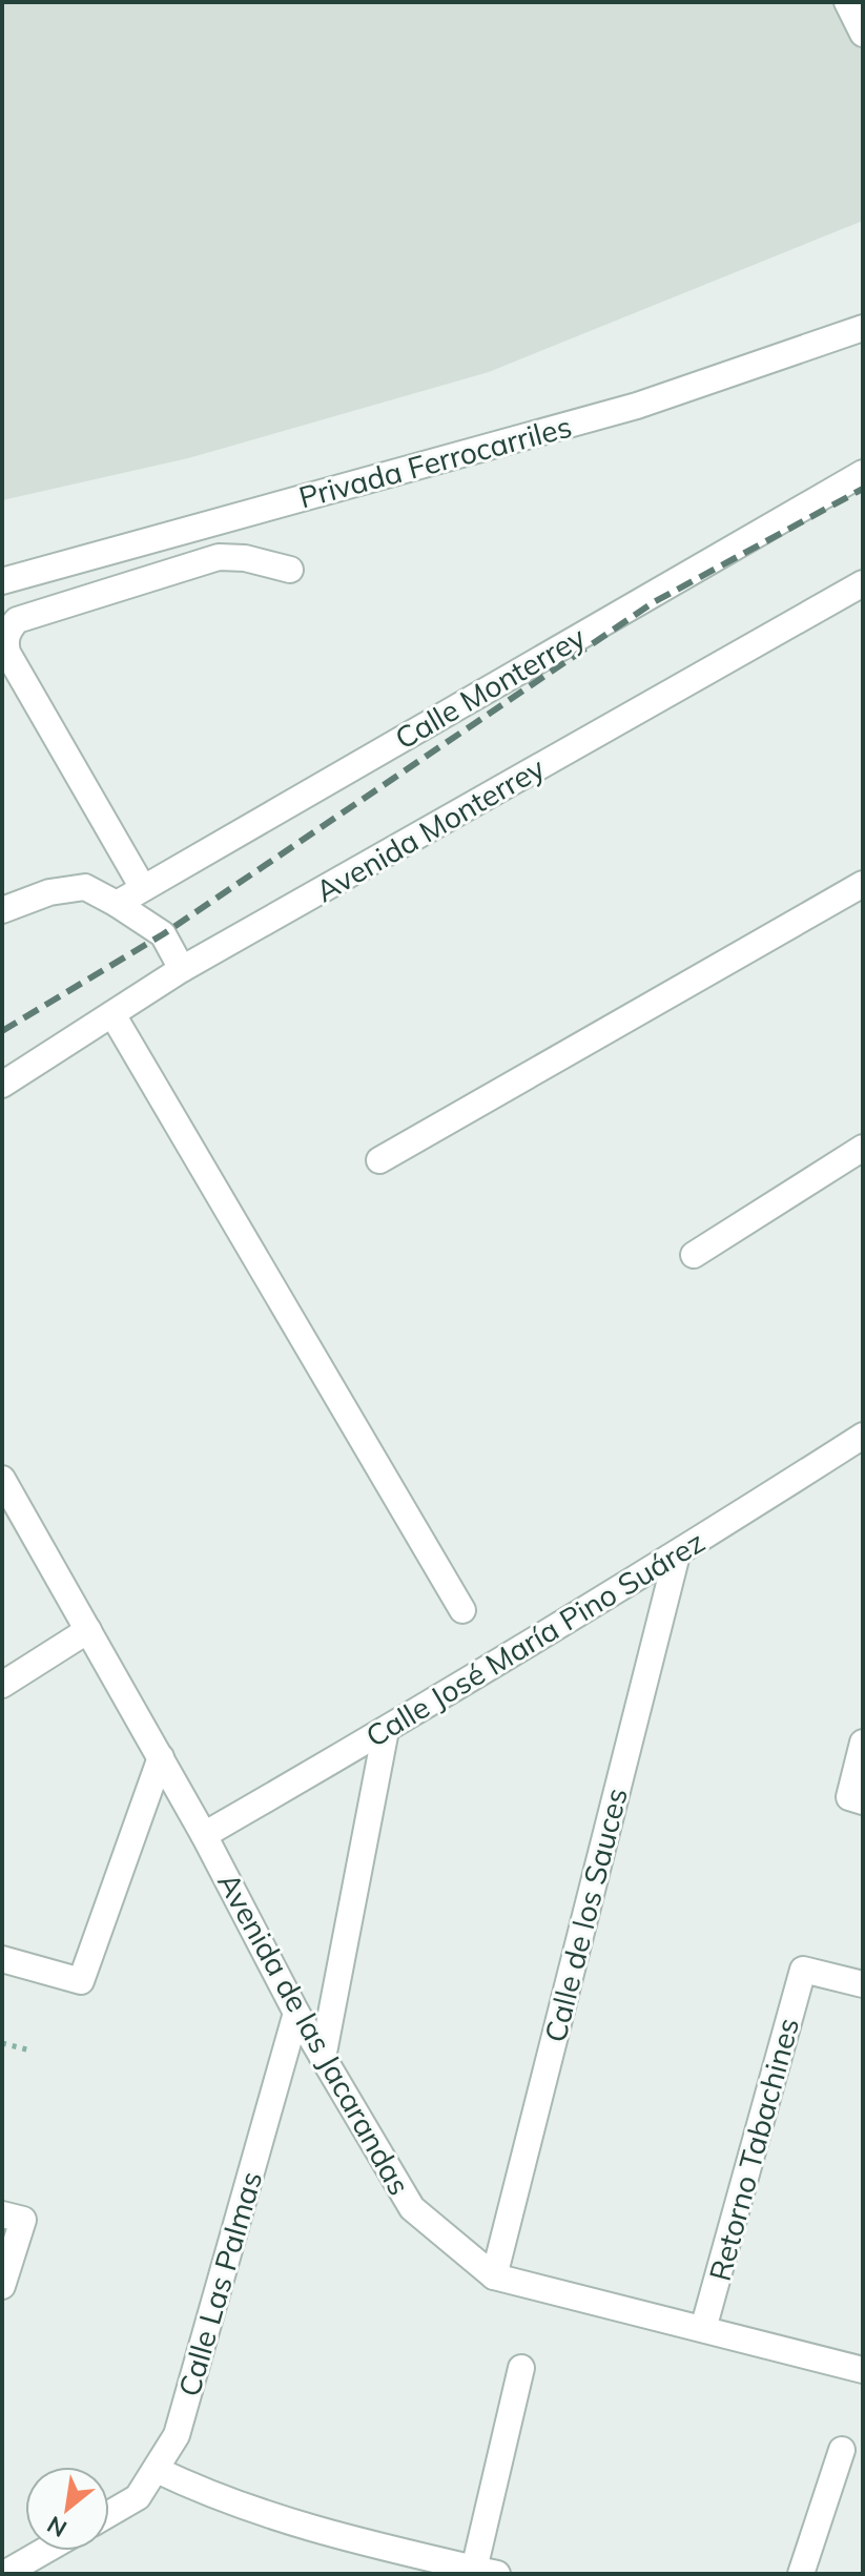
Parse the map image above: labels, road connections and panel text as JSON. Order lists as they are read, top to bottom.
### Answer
{
  "streets": {
    "street": [
      "Privada Ferrocarriles",
      "Calle Monterrey",
      "Avenida Monterrey",
      "Calle José María Pino Suárez",
      "Calle de los Sauces",
      "Avenida de las Jacarandas",
      "Retorno Tabachines",
      "Calle Las Palmas"
    ]
  },
  "crossings": [
    ["Calle José María Pino Suárez", "Calle de los Sauces"],
    ["Calle José María Pino Suárez", "Avenida de las Jacarandas"],
    ["Calle de los Sauces", "Avenida de las Jacarandas"],
    ["Avenida de las Jacarandas", "Retorno Tabachines"],
    ["Avenida de las Jacarandas", "Calle Las Palmas"]
  ],
  "north": "bottom left"
}
